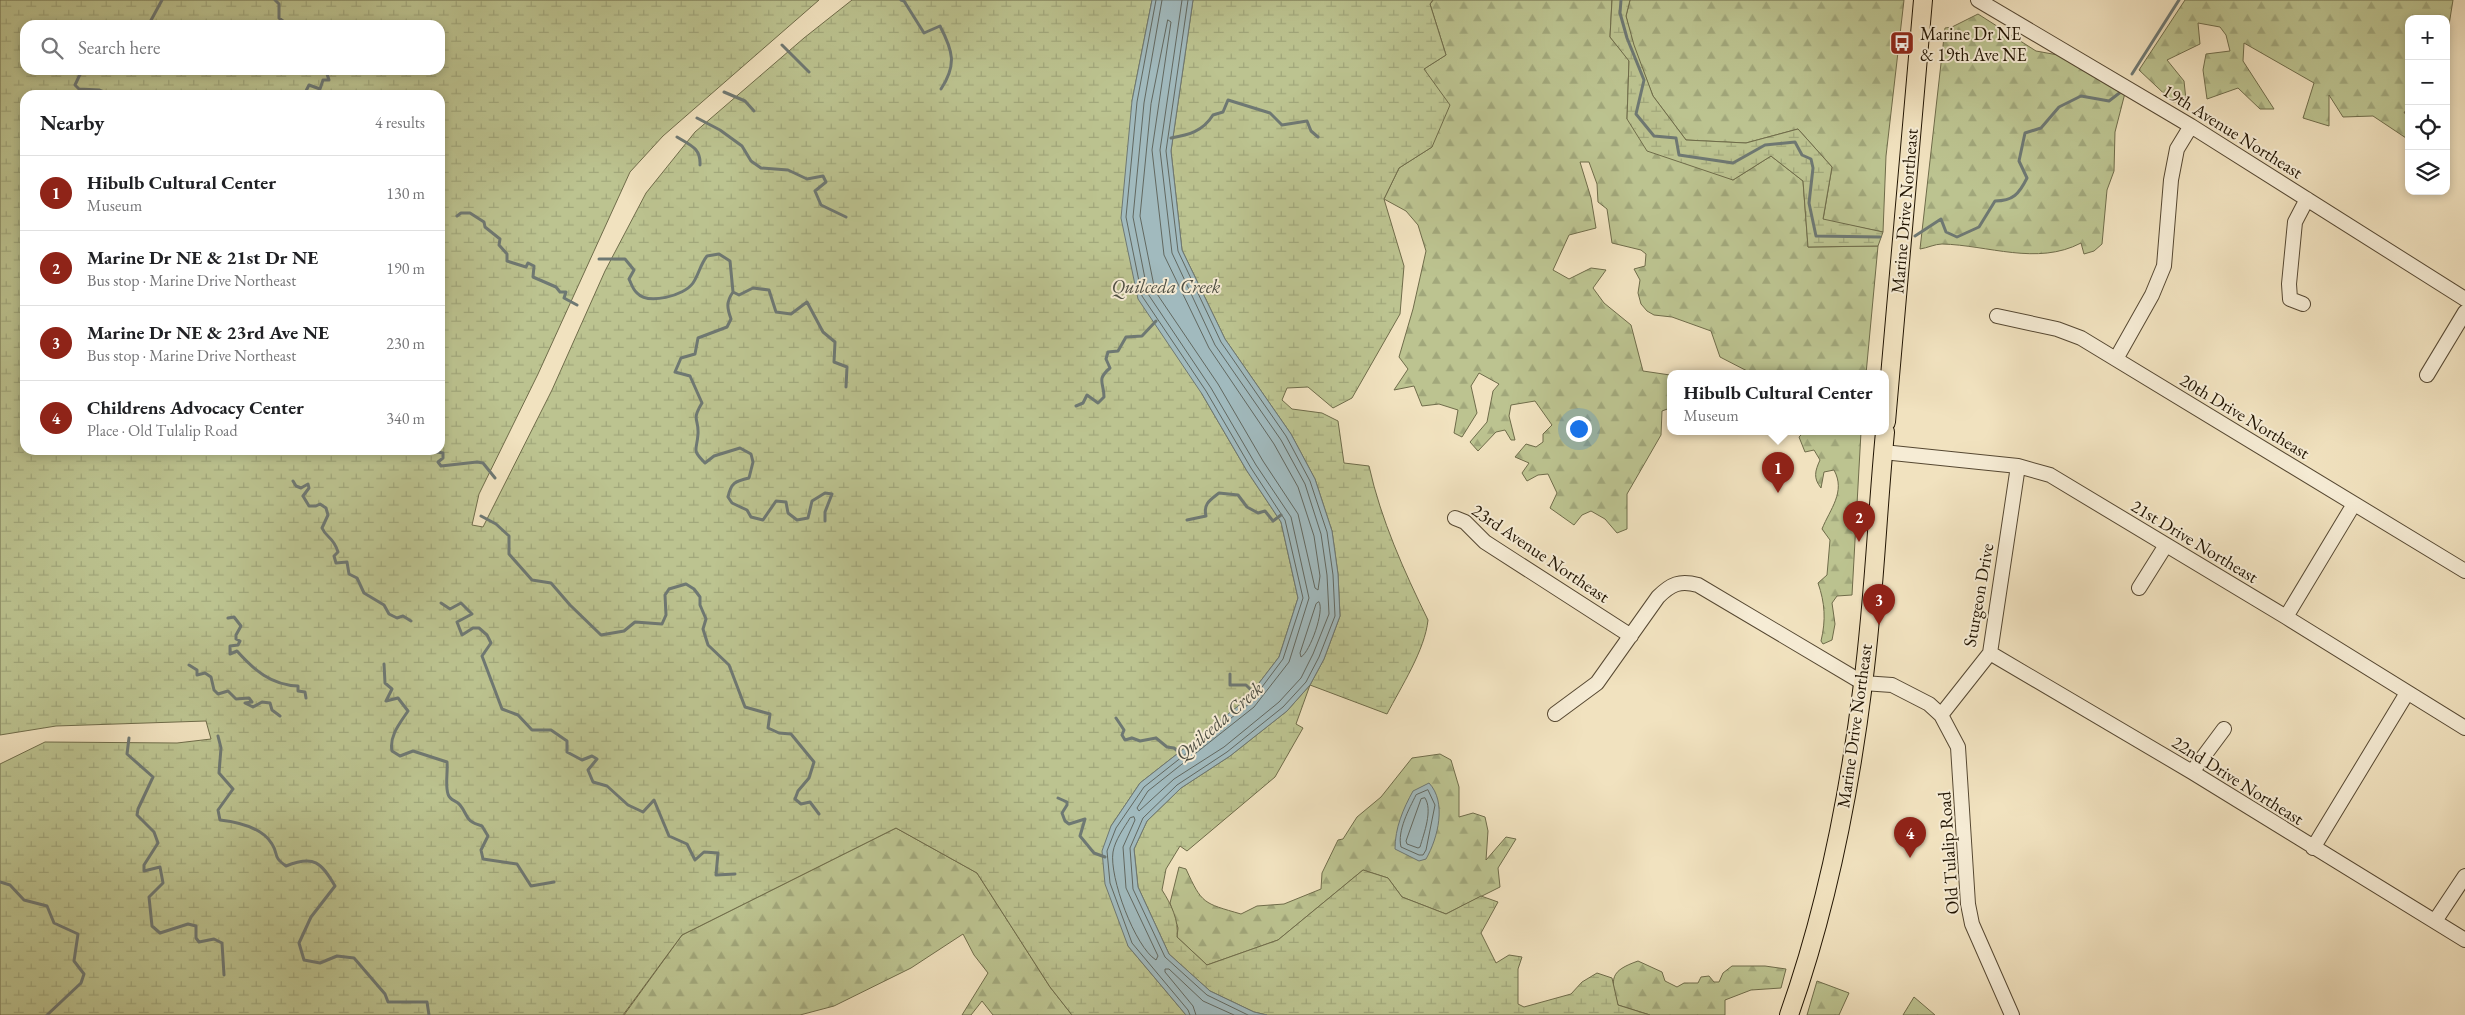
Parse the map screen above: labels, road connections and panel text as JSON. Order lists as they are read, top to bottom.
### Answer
{
  "streets": {
    "main road": ["Marine Drive Northeast"],
    "street": [
      "19th Avenue Northeast",
      "20th Drive Northeast",
      "21st Drive Northeast",
      "23rd Avenue Northeast",
      "Sturgeon Drive",
      "22nd Drive Northeast",
      "Old Tulalip Road"
    ]
  },
  "crossings": [
    ["Marine Drive Northeast", "21st Drive Northeast"],
    ["21st Drive Northeast", "Sturgeon Drive"],
    ["Sturgeon Drive", "22nd Drive Northeast"],
    ["Sturgeon Drive", "Old Tulalip Road"]
  ],
  "water": ["Quilceda Creek"],
  "places": {
    "bus stop": ["Marine Dr NE & 19th Ave NE"]
  },
  "page": {
    "map_buttons": ["+", "−"],
    "search": "Search here",
    "heading": ["Nearby", "4 results"],
    "list": [
      {
        "mark": "1",
        "name": "Hibulb Cultural Center",
        "note": "Museum",
        "value": "130 m"
      },
      {
        "mark": "2",
        "name": "Marine Dr NE & 21st Dr NE",
        "note": "Bus stop · Marine Drive Northeast",
        "value": "190 m"
      },
      {
        "mark": "3",
        "name": "Marine Dr NE & 23rd Ave NE",
        "note": "Bus stop · Marine Drive Northeast",
        "value": "230 m"
      },
      {
        "mark": "4",
        "name": "Childrens Advocacy Center",
        "note": "Place · Old Tulalip Road",
        "value": "340 m"
      }
    ],
    "popup": ["Hibulb Cultural Center", "Museum"],
    "pins": [
      "1",
      "2",
      "3",
      "4"
    ]
  }
}
